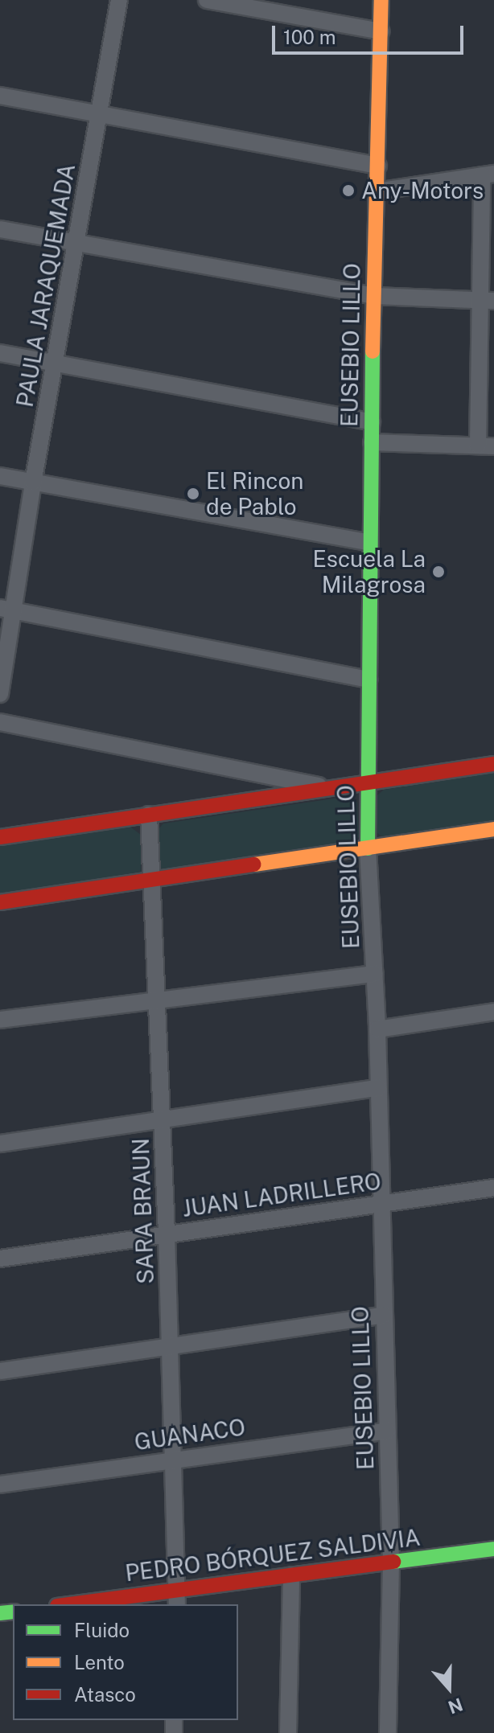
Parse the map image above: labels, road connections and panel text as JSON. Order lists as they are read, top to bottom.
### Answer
{
  "streets": {
    "street": [
      "PAULA JARAQUEMADA",
      "EUSEBIO LILLO",
      "JUAN LADRILLERO",
      "SARA BRAUN",
      "GUANACO",
      "PEDRO BÓRQUEZ SALDIVIA"
    ]
  },
  "crossings": [
    ["EUSEBIO LILLO", "JUAN LADRILLERO"],
    ["EUSEBIO LILLO", "GUANACO"],
    ["EUSEBIO LILLO", "PEDRO BÓRQUEZ SALDIVIA"],
    ["JUAN LADRILLERO", "SARA BRAUN"],
    ["SARA BRAUN", "GUANACO"],
    ["SARA BRAUN", "PEDRO BÓRQUEZ SALDIVIA"]
  ],
  "places": ["Any-Motors", "El Rincon de Pablo", "Escuela La Milagrosa"],
  "legend": ["Fluido", "Lento", "Atasco"],
  "scale_bar": "100 m",
  "north": "bottom"
}
